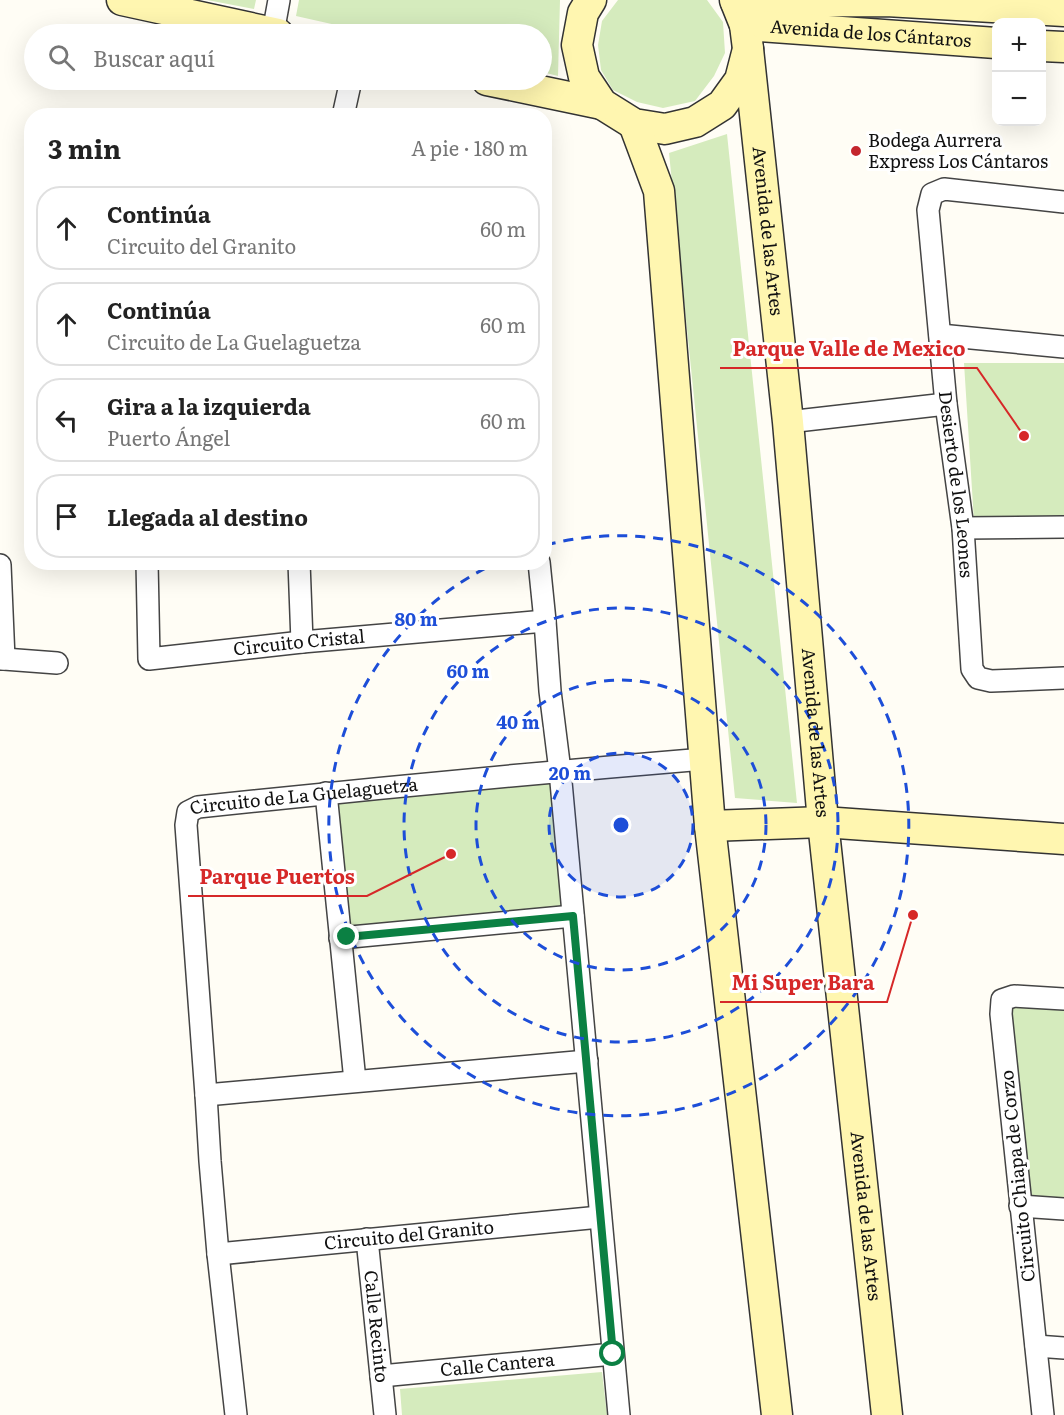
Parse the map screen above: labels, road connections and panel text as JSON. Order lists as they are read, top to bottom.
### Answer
{
  "streets": {
    "street": [
      "Avenida de los Cántaros",
      "Avenida de las Artes",
      "Desierto de los Leones",
      "Circuito Cristal",
      "Circuito de La Guelaguetza",
      "Circuito Chiapa de Corzo",
      "Circuito del Granito",
      "Calle Recinto",
      "Calle Cantera"
    ]
  },
  "crossings": [
    ["Avenida de los Cántaros", "Avenida de las Artes"],
    ["Circuito de La Guelaguetza", "Circuito del Granito"],
    ["Circuito del Granito", "Calle Recinto"],
    ["Calle Recinto", "Calle Cantera"]
  ],
  "places": [
    "Bodega Aurrera Express Los Cántaros",
    "Parque Valle de Mexico",
    "Parque Puertos",
    "Mi Super Bara"
  ],
  "page": {
    "map_buttons": ["+", "−"],
    "search": "Buscar aquí",
    "heading": ["3 min", "A pie · 180 m"],
    "list": [
      ["Continúa", "Circuito del Granito", "60 m"],
      ["Continúa", "Circuito de La Guelaguetza", "60 m"],
      ["Gira a la izquierda", "Puerto Ángel", "60 m"],
      "Llegada al destino"
    ]
  },
  "rings": [
    "80 m",
    "60 m",
    "40 m",
    "20 m"
  ]
}
